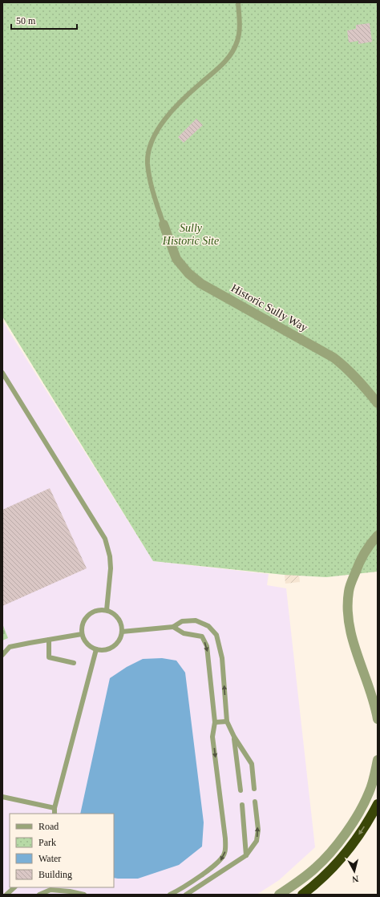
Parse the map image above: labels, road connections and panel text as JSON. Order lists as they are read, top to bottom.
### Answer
{
  "streets": {
    "street": ["Historic Sully Way"]
  },
  "parks": ["Sully Historic Site"],
  "legend": [
    "Road",
    "Park",
    "Water",
    "Building"
  ],
  "scale_bar": "50 m",
  "north": "bottom"
}
